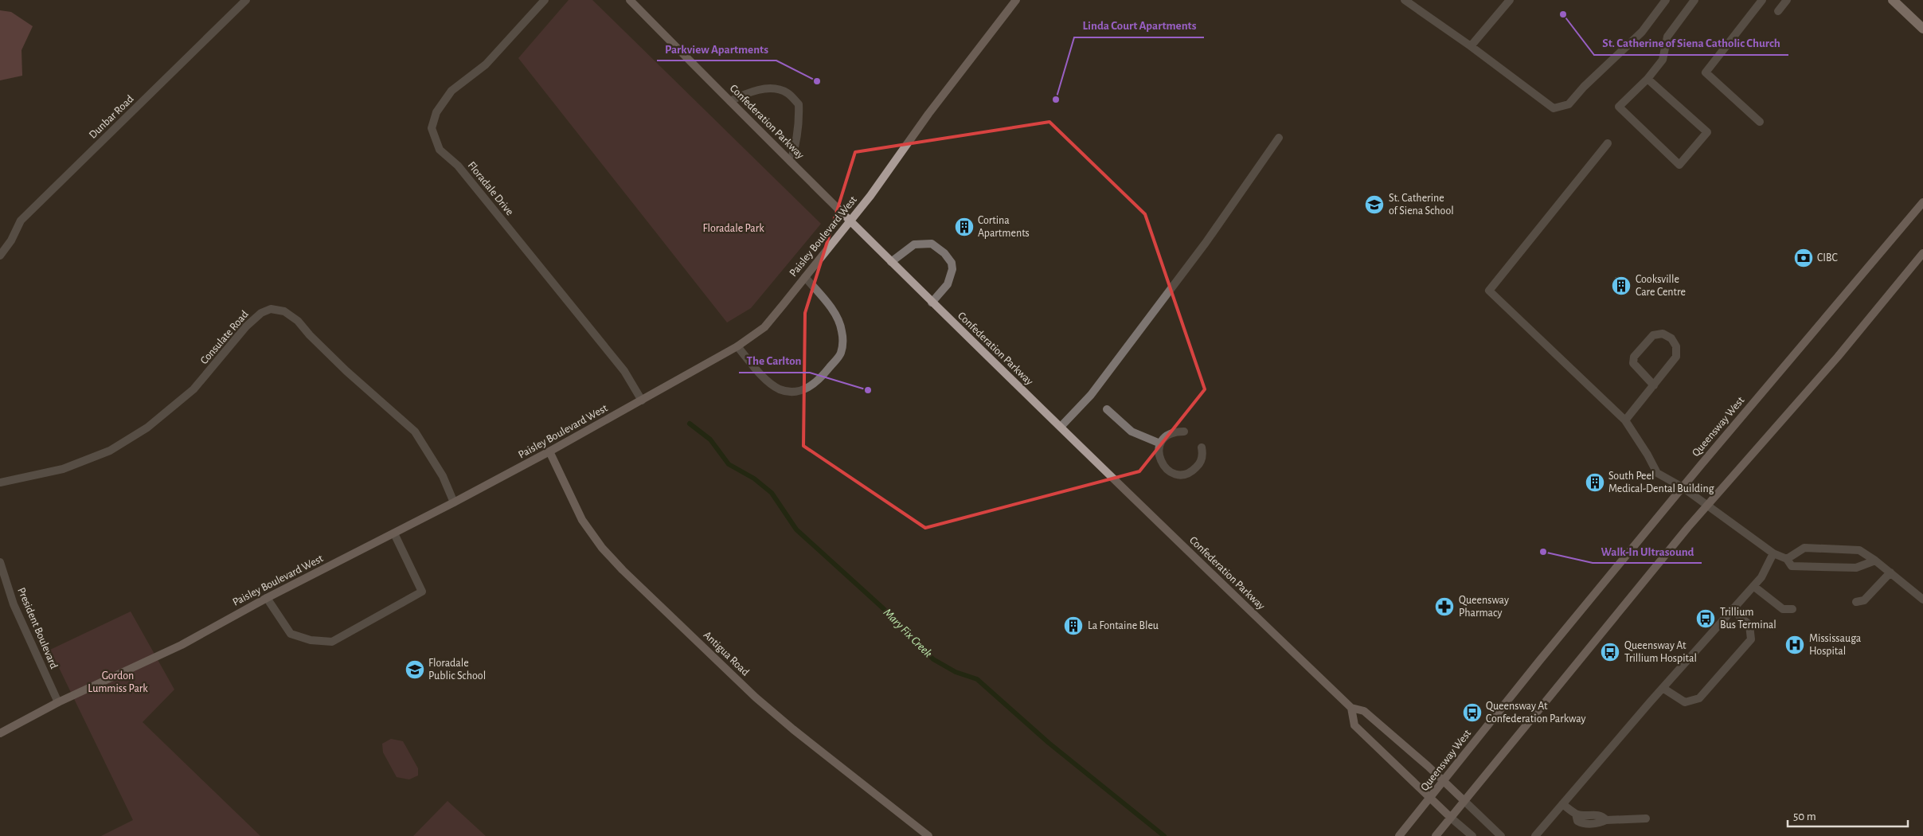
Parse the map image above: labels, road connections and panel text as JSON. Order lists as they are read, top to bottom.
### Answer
{
  "streets": {
    "street": [
      "Dunbar Road",
      "Confederation Parkway",
      "Floradale Drive",
      "Paisley Boulevard West",
      "Consulate Road",
      "Queensway West",
      "President Boulevard",
      "Antigua Road"
    ]
  },
  "crossings": [
    ["Confederation Parkway", "Paisley Boulevard West"],
    ["Confederation Parkway", "Queensway West"],
    ["Floradale Drive", "Paisley Boulevard West"],
    ["Paisley Boulevard West", "Consulate Road"],
    ["Paisley Boulevard West", "President Boulevard"],
    ["Paisley Boulevard West", "Antigua Road"]
  ],
  "water": ["Mary Fix Creek"],
  "parks": ["Floradale Park", "Gordon Lummiss Park"],
  "places": {
    "other": [
      "St. Catherine of Siena Catholic Church",
      "Parkview Apartments",
      "Linda Court Apartments",
      "The Carlton",
      "Walk-In Ultrasound"
    ],
    "school or university": ["St. Catherine of Siena School", "Floradale Public School"],
    "building": [
      "Cortina Apartments",
      "Cooksville Care Centre",
      "South Peel Medical-Dental Building",
      "La Fontaine Bleu"
    ],
    "bank": ["CIBC"],
    "pharmacy": ["Queensway Pharmacy"],
    "bus stop": ["Trillium Bus Terminal", "Queensway At Trillium Hospital", "Queensway At Confederation Parkway"],
    "hospital": ["Mississauga Hospital"]
  },
  "scale_bar": "50 m"
}
